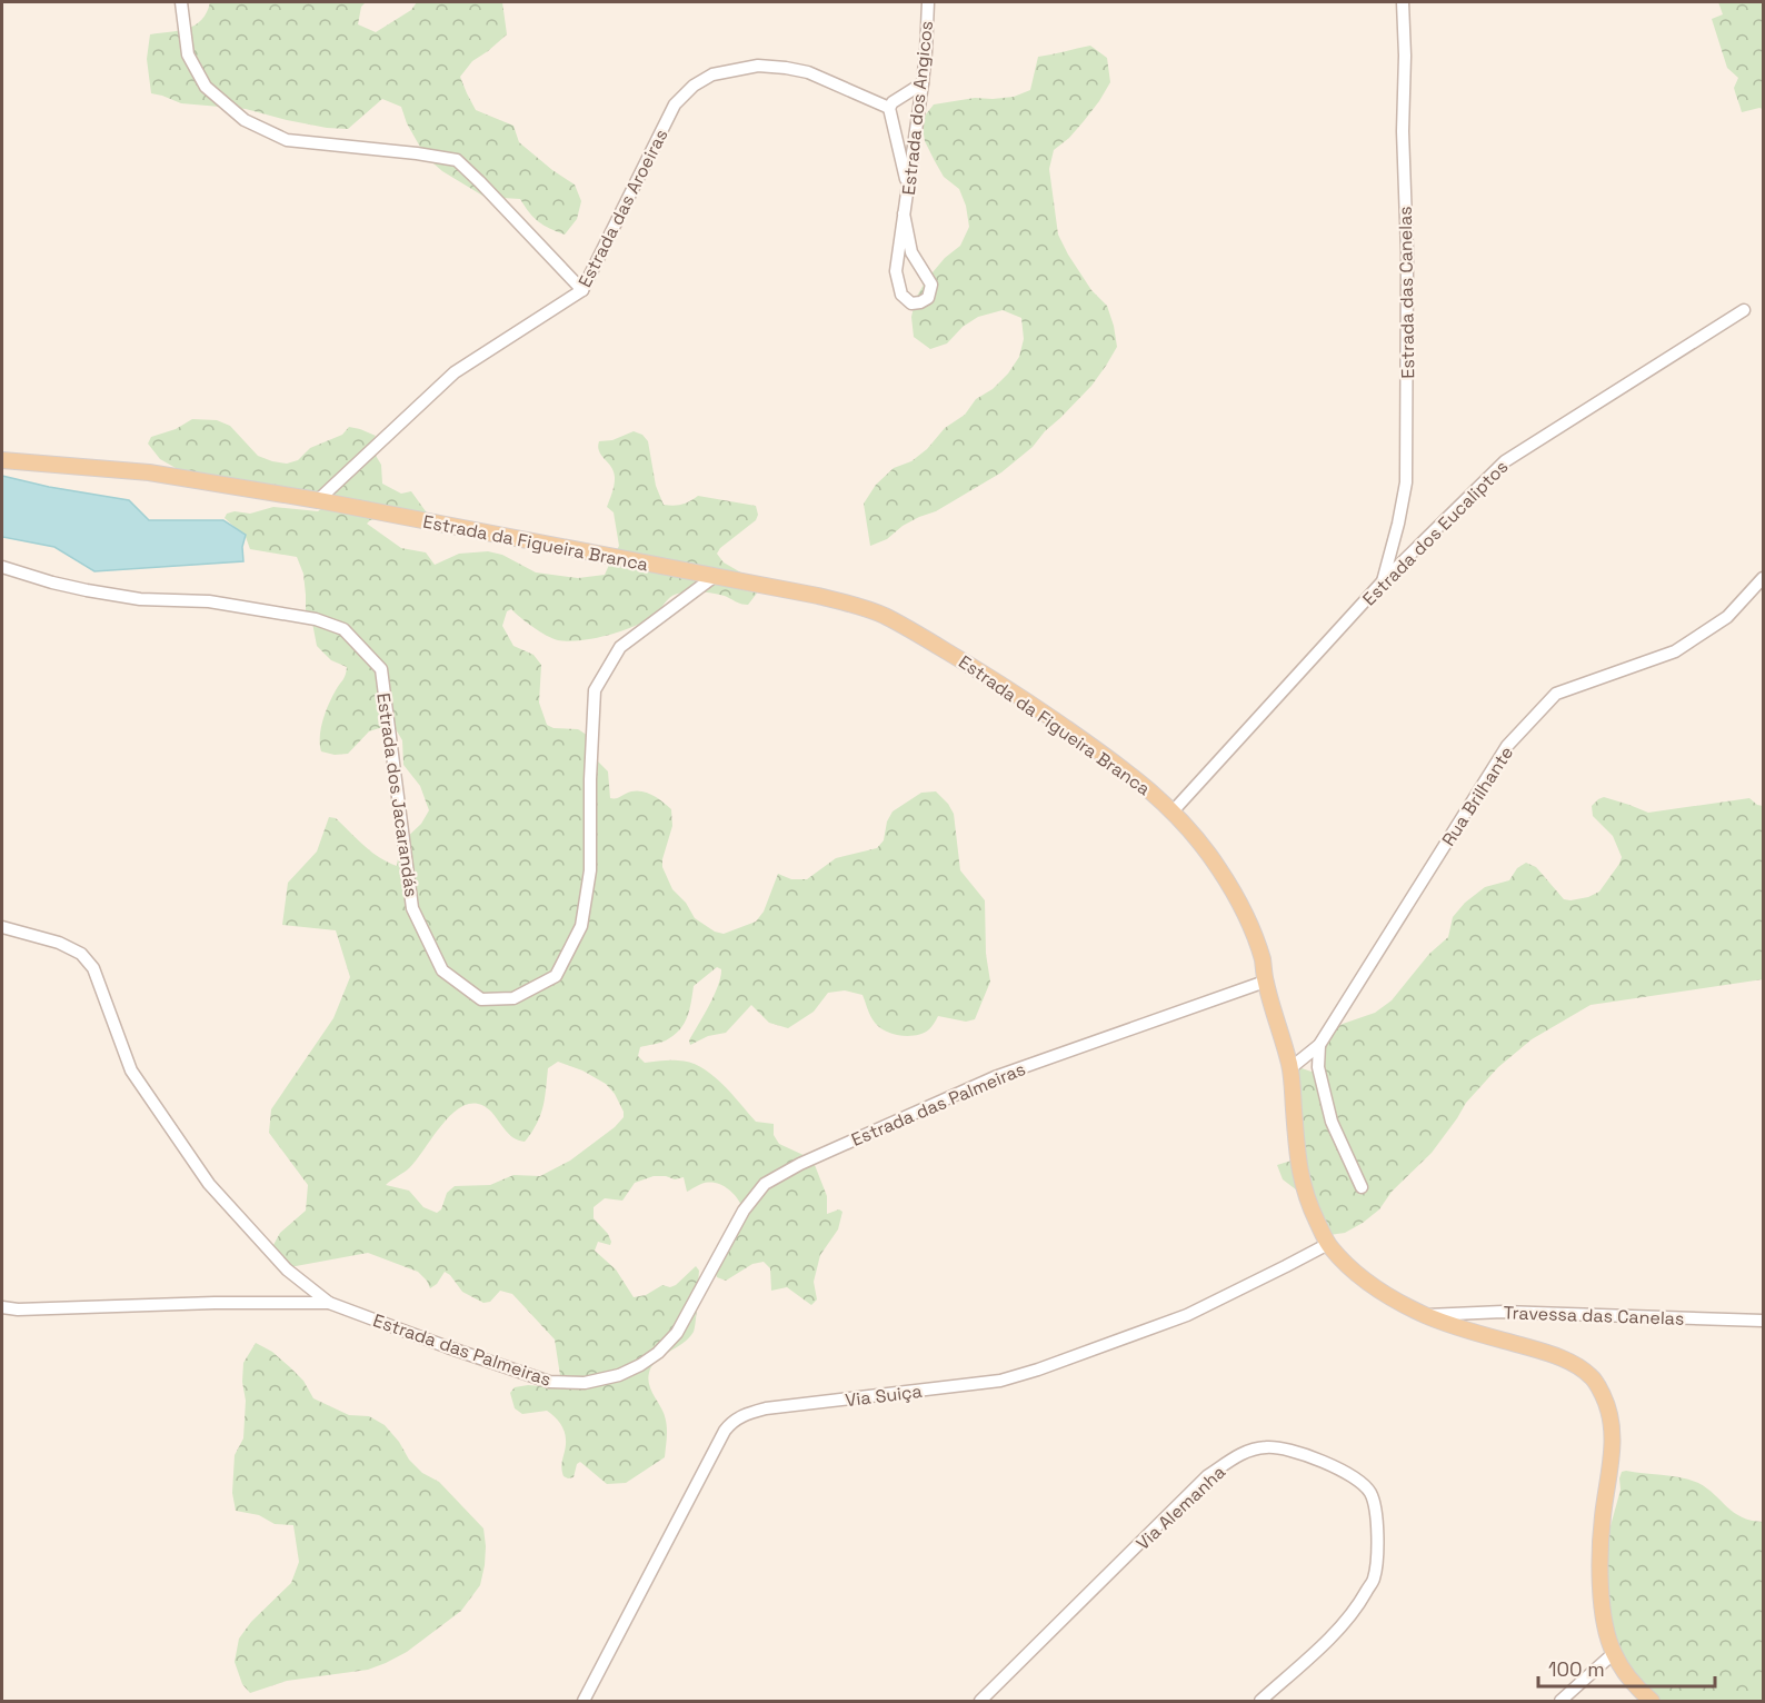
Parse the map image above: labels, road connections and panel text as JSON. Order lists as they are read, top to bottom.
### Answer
{
  "streets": {
    "main road": ["Estrada da Figueira Branca"],
    "street": [
      "Estrada dos Angicos",
      "Estrada das Aroeiras",
      "Estrada das Canelas",
      "Estrada dos Eucaliptos",
      "Estrada dos Jacarandás",
      "Rua Brilhante",
      "Estrada das Palmeiras",
      "Travessa das Canelas",
      "Via Suiça",
      "Via Alemanha"
    ]
  },
  "crossings": [
    ["Estrada das Aroeiras", "Estrada da Figueira Branca"],
    ["Estrada das Canelas", "Estrada dos Eucaliptos"],
    ["Estrada dos Eucaliptos", "Estrada da Figueira Branca"],
    ["Estrada da Figueira Branca", "Estrada dos Jacarandás"],
    ["Estrada da Figueira Branca", "Rua Brilhante"],
    ["Estrada da Figueira Branca", "Estrada das Palmeiras"],
    ["Estrada da Figueira Branca", "Travessa das Canelas"],
    ["Estrada da Figueira Branca", "Via Suiça"]
  ],
  "scale_bar": "100 m"
}
